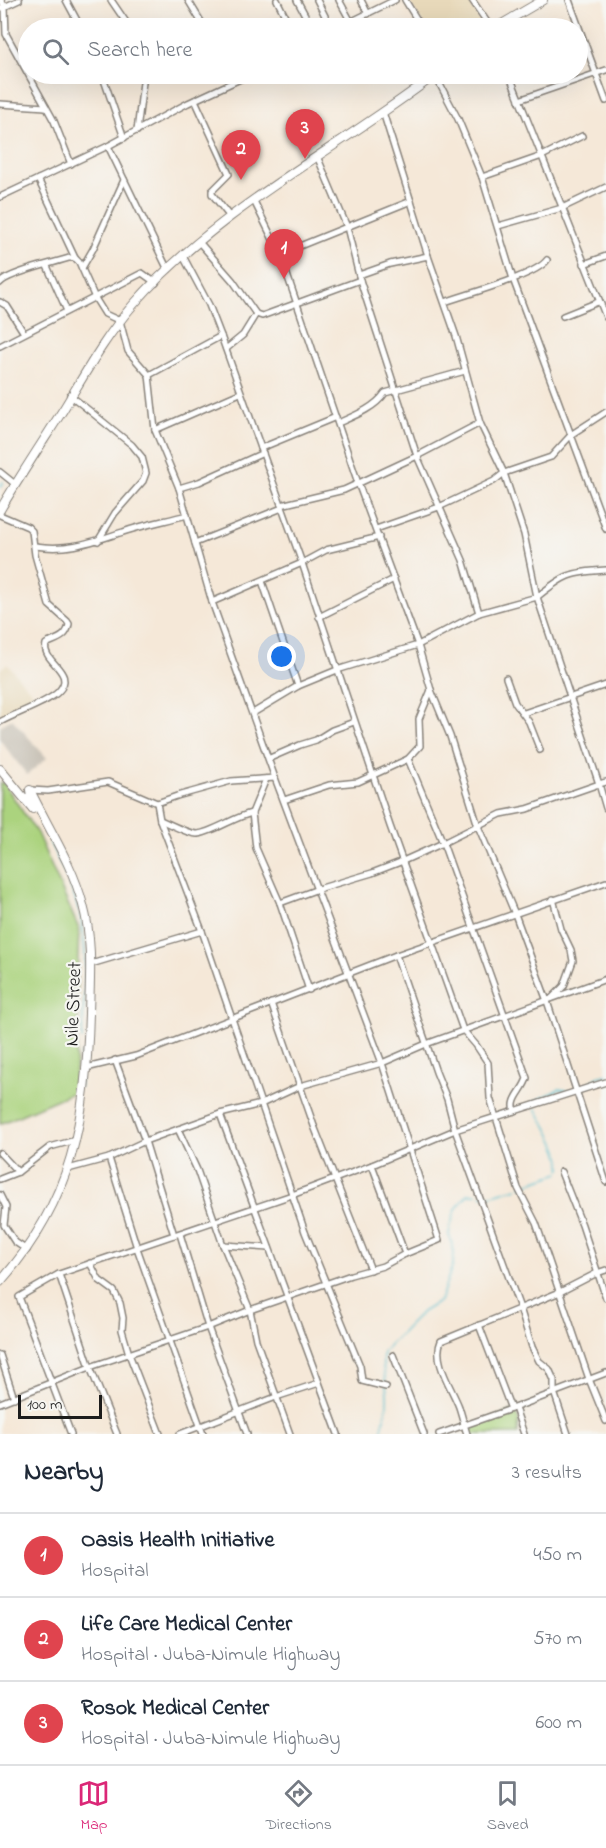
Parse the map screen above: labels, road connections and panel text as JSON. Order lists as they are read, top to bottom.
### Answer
{
  "streets": {
    "main road": ["Nile Street"]
  },
  "scale_bar": "100 m",
  "page": {
    "search": "Search here",
    "pins": ["3", "2", "1"],
    "scale": "100 m",
    "heading": ["Nearby", "3 results"],
    "list": [
      {
        "mark": "1",
        "name": "Oasis Health Initiative",
        "note": "Hospital",
        "value": "450 m"
      },
      {
        "mark": "2",
        "name": "Life Care Medical Center",
        "note": "Hospital · Juba–Nimule Highway",
        "value": "570 m"
      },
      {
        "mark": "3",
        "name": "Rosok Medical Center",
        "note": "Hospital · Juba–Nimule Highway",
        "value": "600 m"
      }
    ],
    "nav": ["Map", "Directions", "Saved"]
  }
}
